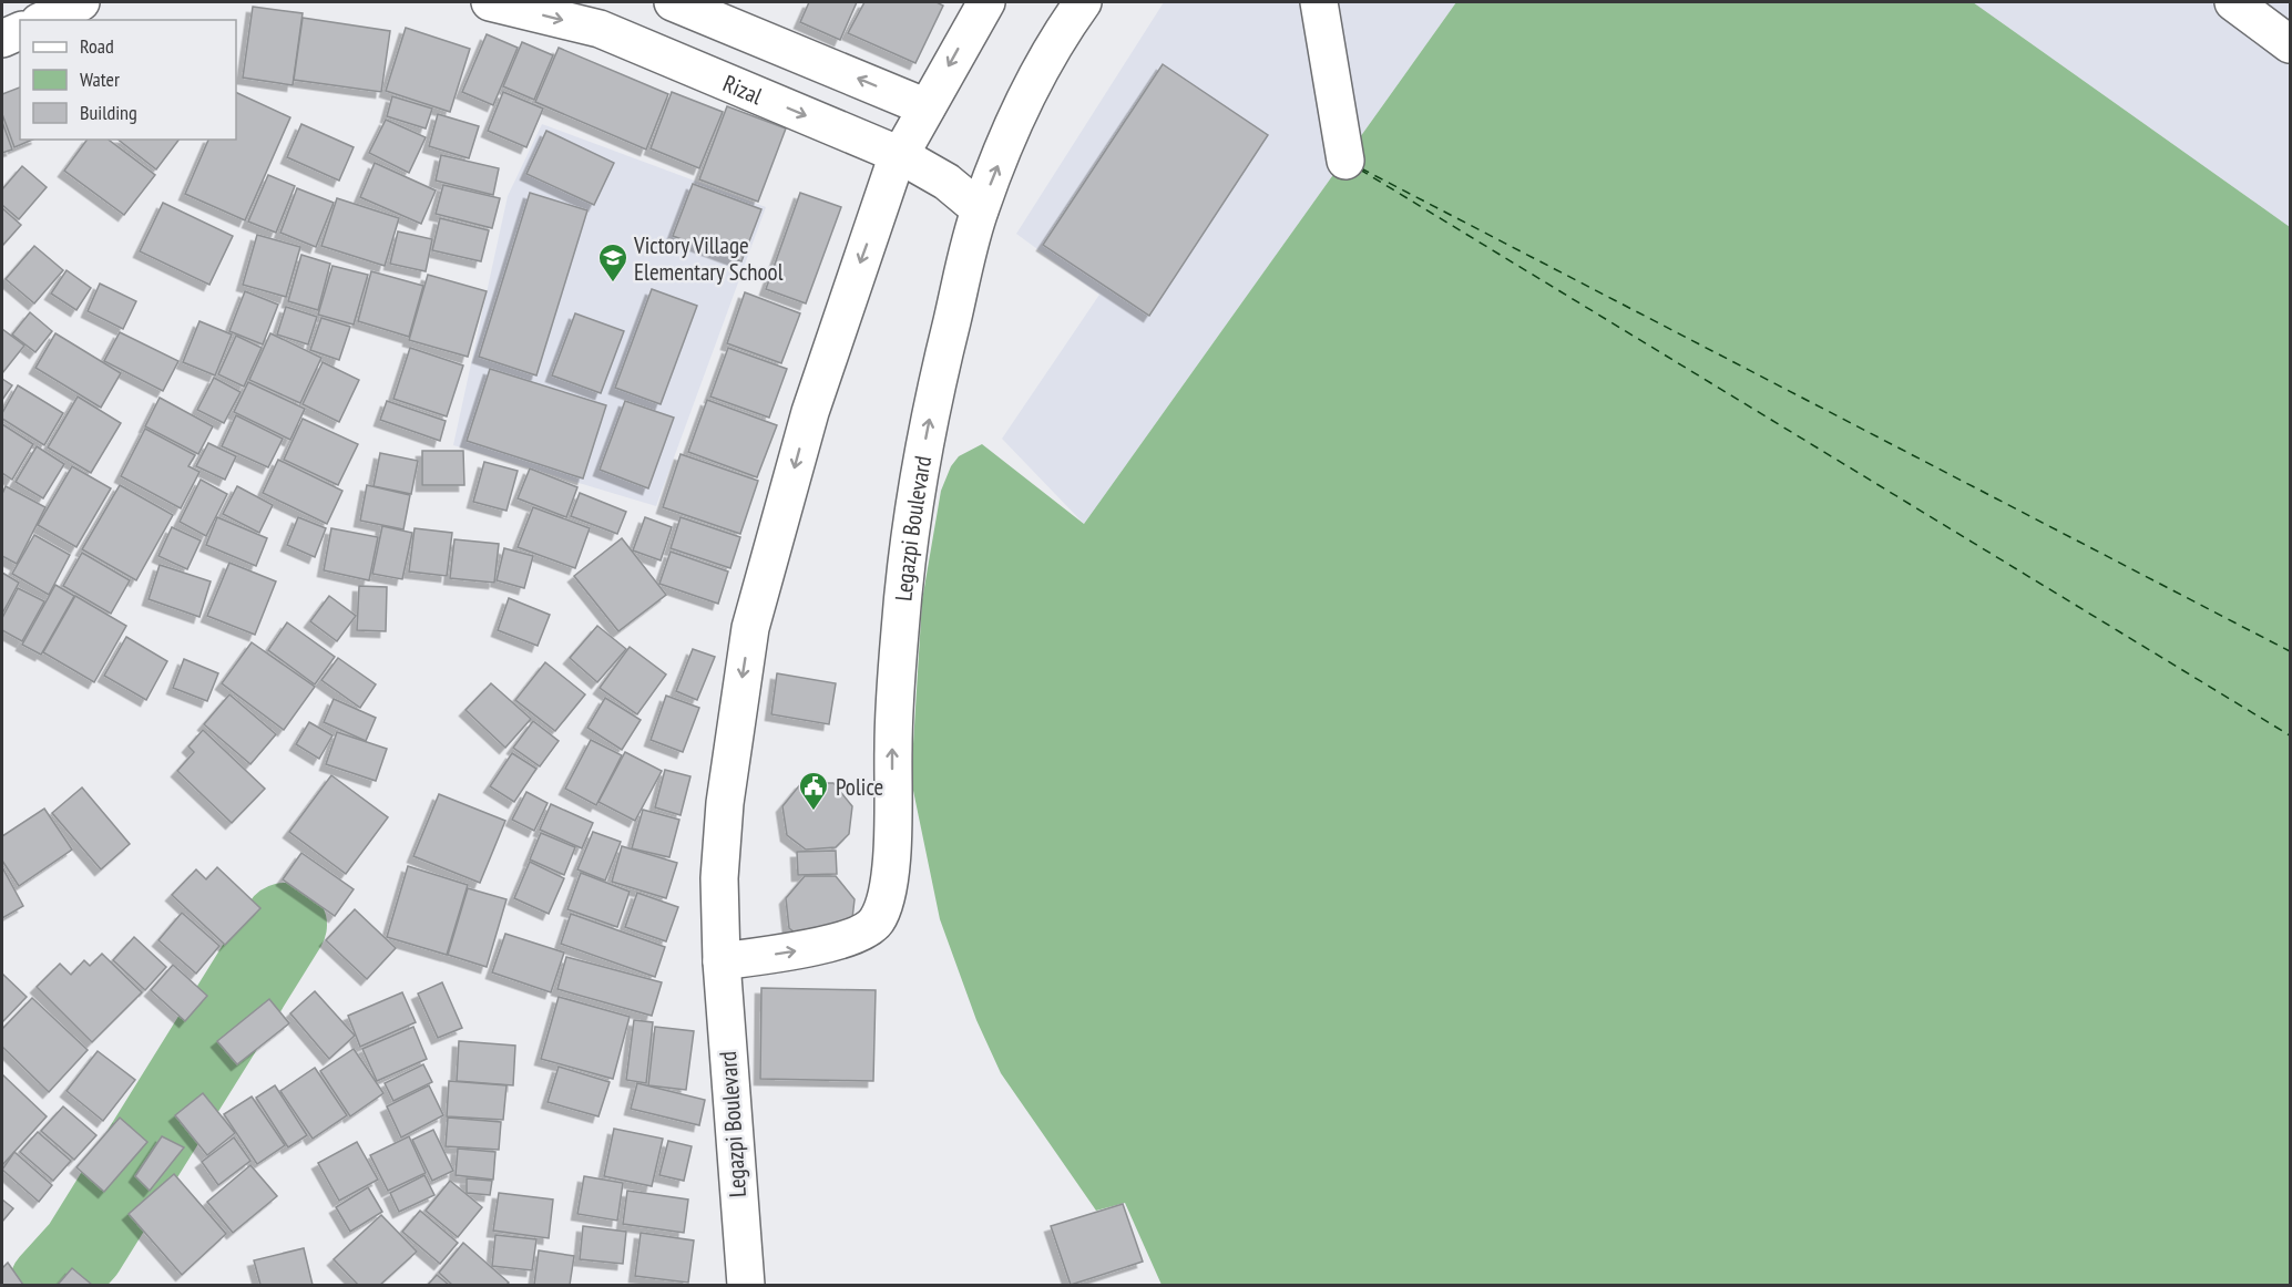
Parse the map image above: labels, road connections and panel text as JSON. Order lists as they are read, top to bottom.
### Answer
{
  "streets": {
    "street": ["Rizal", "Legazpi Boulevard"]
  },
  "crossings": [
    ["Rizal", "Legazpi Boulevard"]
  ],
  "places": {
    "school or university": ["Victory Village Elementary School"],
    "public building": ["Police"]
  },
  "legend": ["Road", "Water", "Building"]
}
